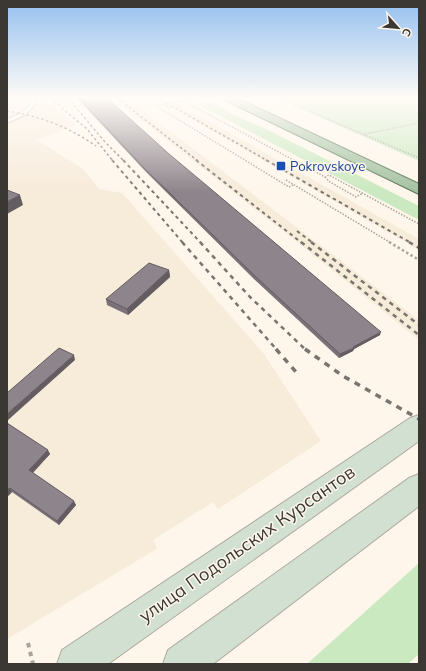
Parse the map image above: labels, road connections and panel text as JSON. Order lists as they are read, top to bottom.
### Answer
{
  "streets": {
    "main road": ["улица Подольских Курсантов"]
  },
  "places": {
    "transit": ["Pokrovskoye"]
  },
  "north": "bottom right"
}
